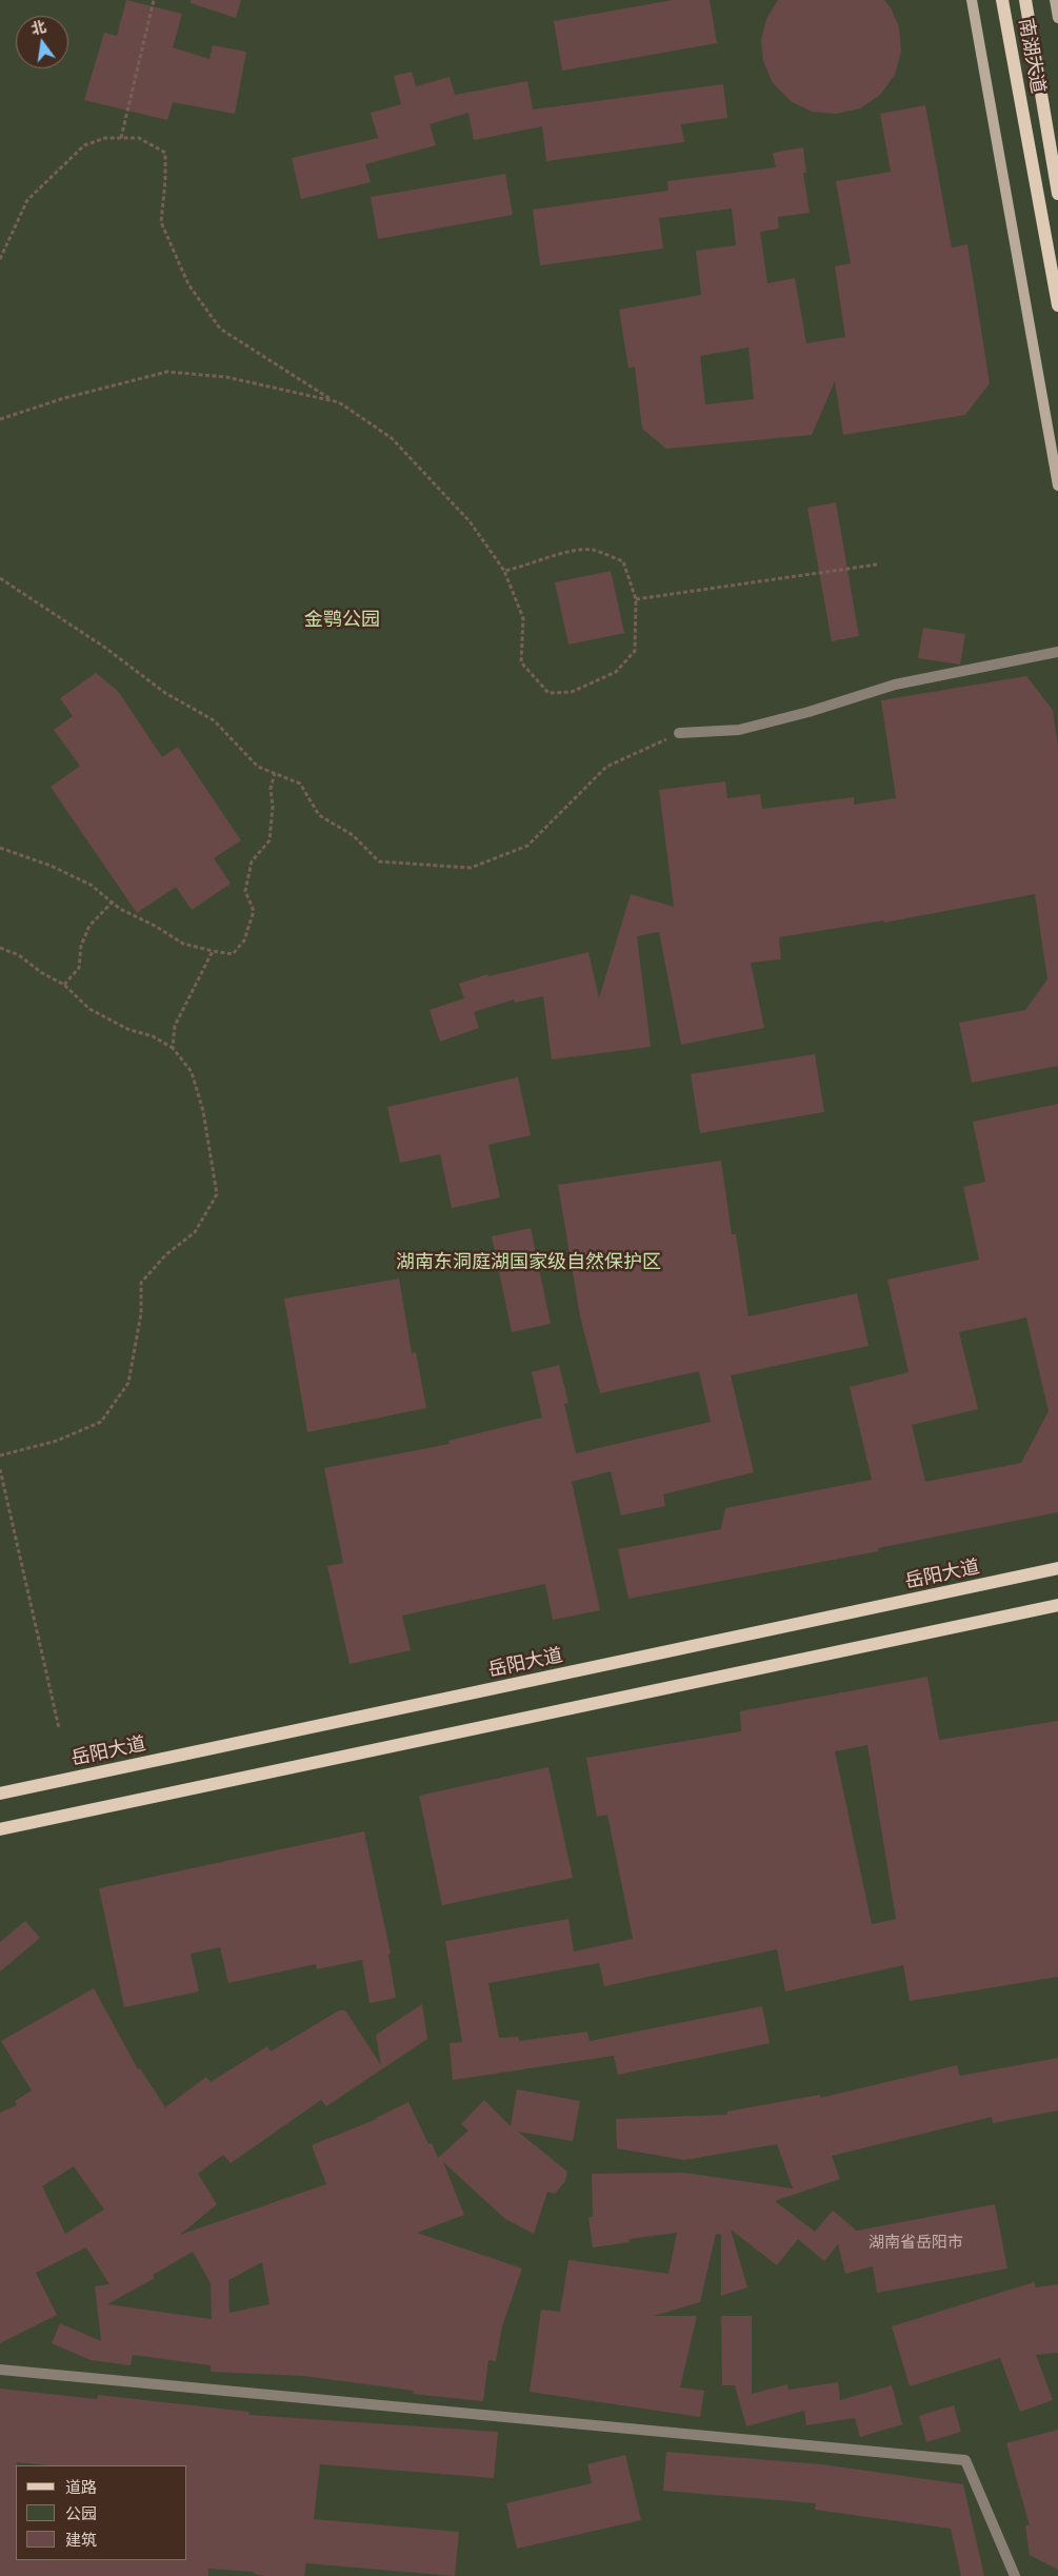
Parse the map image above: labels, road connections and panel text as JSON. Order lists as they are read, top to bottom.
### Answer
{
  "streets": {
    "main road": ["南湖大道", "岳阳大道"]
  },
  "parks": ["金鹗公园", "湖南东洞庭湖国家级自然保护区"],
  "house_numbers": ["湖南省岳阳市"],
  "legend": ["道路", "公园", "建筑"],
  "north": "top"
}
